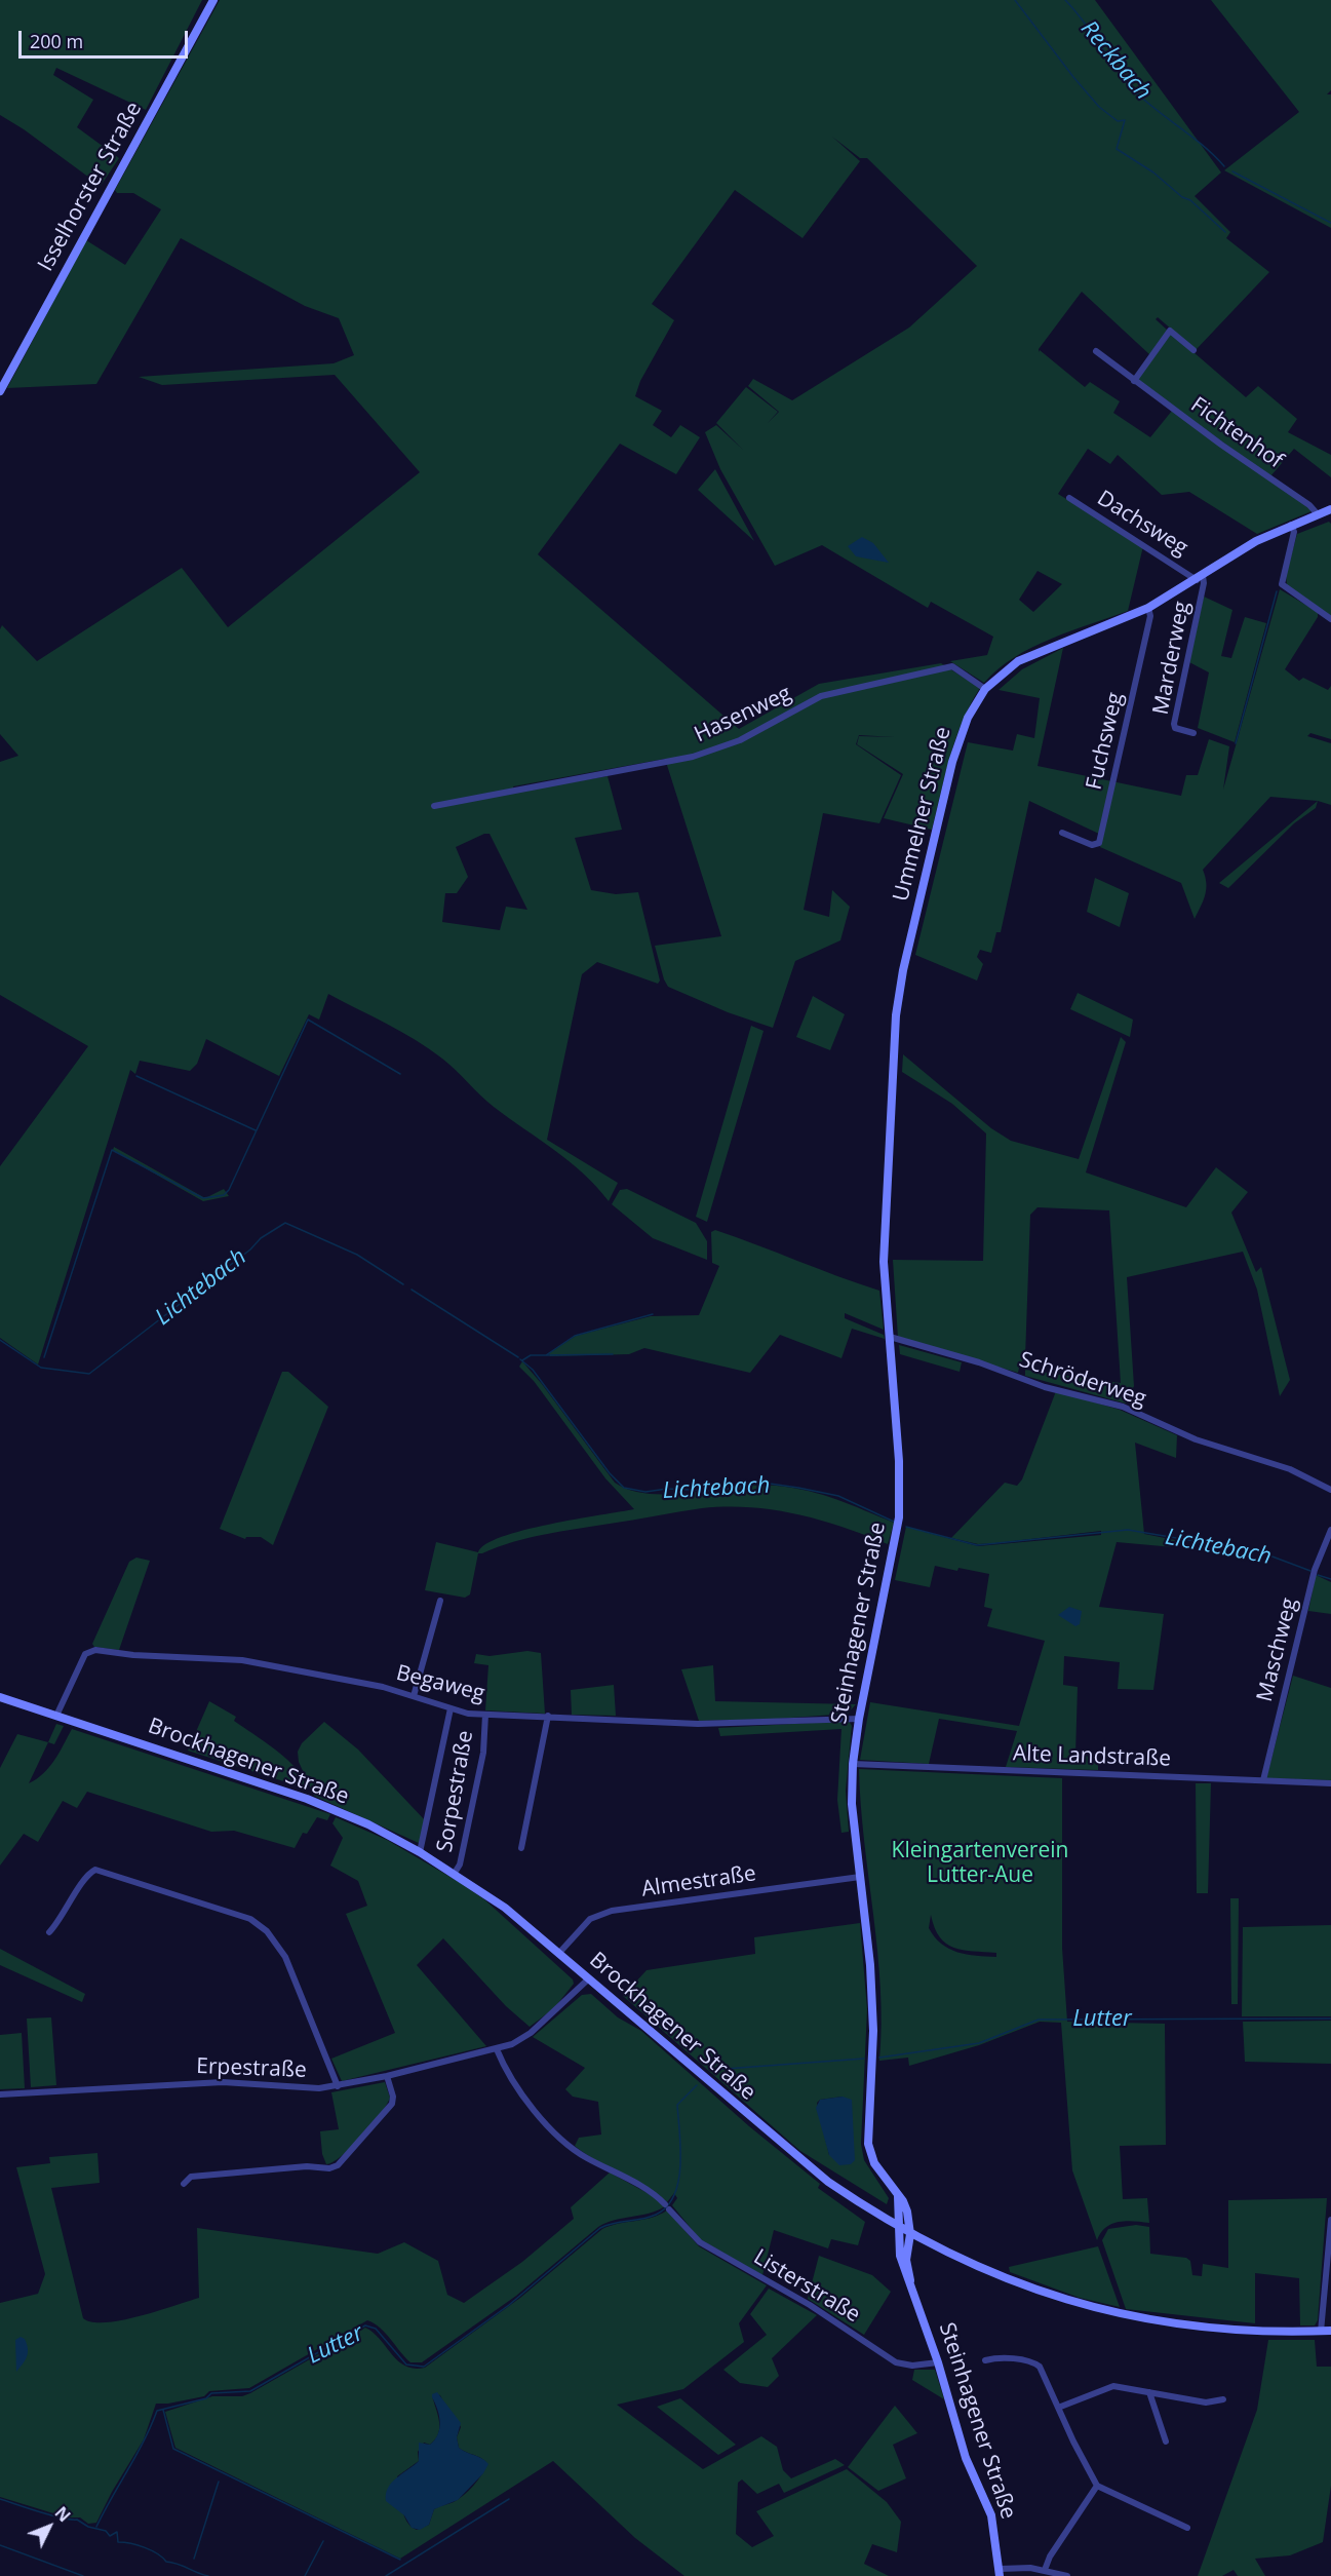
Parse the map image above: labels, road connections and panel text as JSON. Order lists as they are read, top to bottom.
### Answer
{
  "streets": {
    "main road": [
      "Isselhorster Straße",
      "Ummelner Straße",
      "Steinhagener Straße",
      "Brockhagener Straße"
    ],
    "street": [
      "Fichtenhof",
      "Dachsweg",
      "Marderweg",
      "Hasenweg",
      "Fuchsweg",
      "Schröderweg",
      "Maschweg",
      "Begaweg",
      "Alte Landstraße",
      "Sorpestraße",
      "Almestraße",
      "Erpestraße",
      "Listerstraße"
    ]
  },
  "crossings": [
    ["Fichtenhof", "Ummelner Straße"],
    ["Dachsweg", "Marderweg"],
    ["Dachsweg", "Ummelner Straße"],
    ["Marderweg", "Ummelner Straße"],
    ["Hasenweg", "Ummelner Straße"],
    ["Fuchsweg", "Ummelner Straße"],
    ["Ummelner Straße", "Steinhagener Straße"],
    ["Schröderweg", "Steinhagener Straße"],
    ["Steinhagener Straße", "Begaweg"],
    ["Steinhagener Straße", "Alte Landstraße"],
    ["Steinhagener Straße", "Brockhagener Straße"],
    ["Steinhagener Straße", "Almestraße"],
    ["Steinhagener Straße", "Listerstraße"],
    ["Maschweg", "Alte Landstraße"],
    ["Begaweg", "Brockhagener Straße"],
    ["Begaweg", "Sorpestraße"],
    ["Brockhagener Straße", "Sorpestraße"],
    ["Brockhagener Straße", "Almestraße"],
    ["Brockhagener Straße", "Erpestraße"],
    ["Erpestraße", "Listerstraße"]
  ],
  "water": ["Reckbach", "Lichtebach", "Lutter"],
  "parks": ["Kleingartenverein Lutter-Aue"],
  "scale_bar": "200 m",
  "north": "top right"
}
